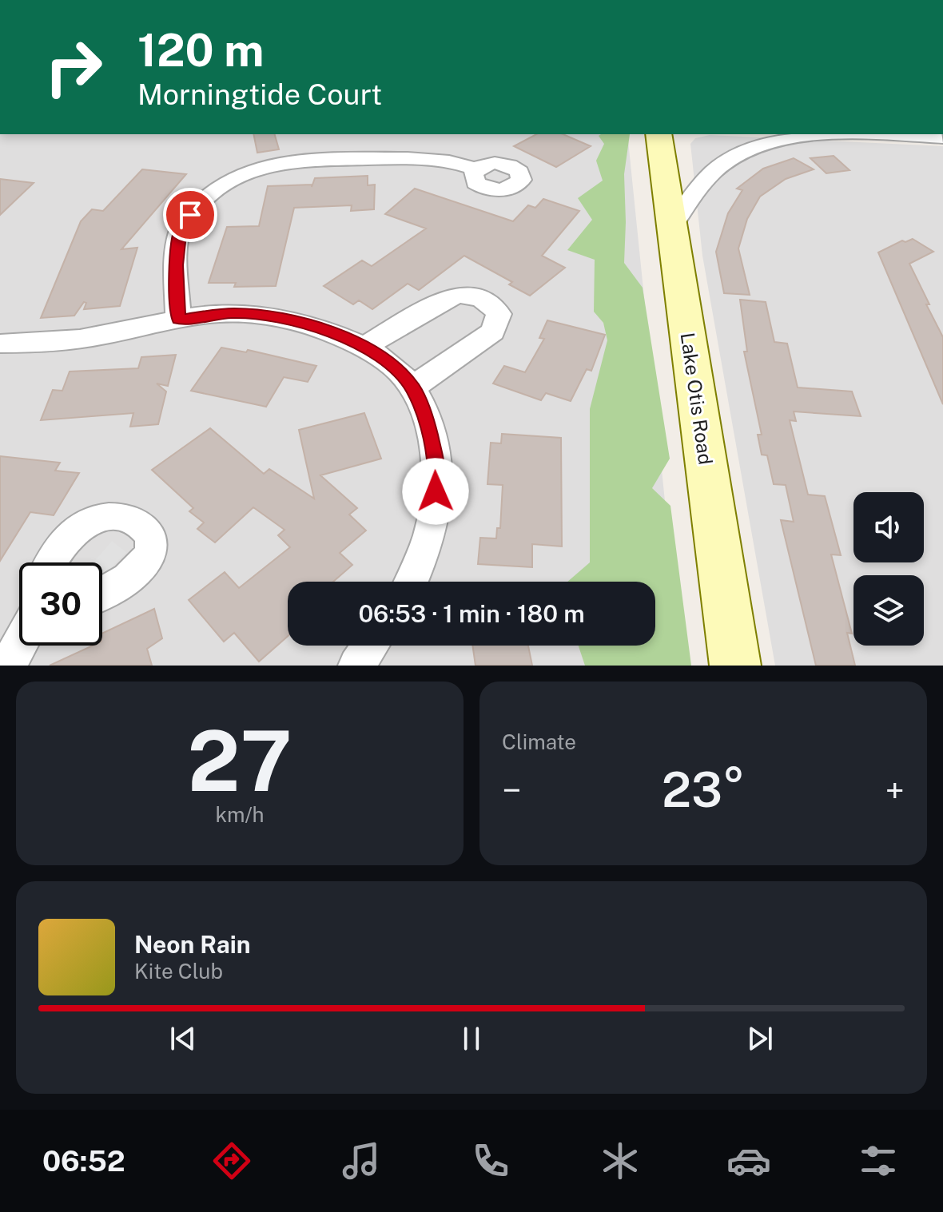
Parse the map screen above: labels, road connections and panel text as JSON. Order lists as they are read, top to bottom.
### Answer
{
  "streets": {
    "main road": ["Lake Otis Road"]
  },
  "page": {
    "turn": ["120 m", "Morningtide Court"],
    "limit": "30",
    "trip": "06:53 · 1 min · 180 m",
    "tile": [
      ["27", "km/h"],
      "Climate"
    ],
    "heat": ["−", "23°", "+"],
    "song": ["Neon Rain", "Kite Club"],
    "tabs": "06:52"
  }
}
